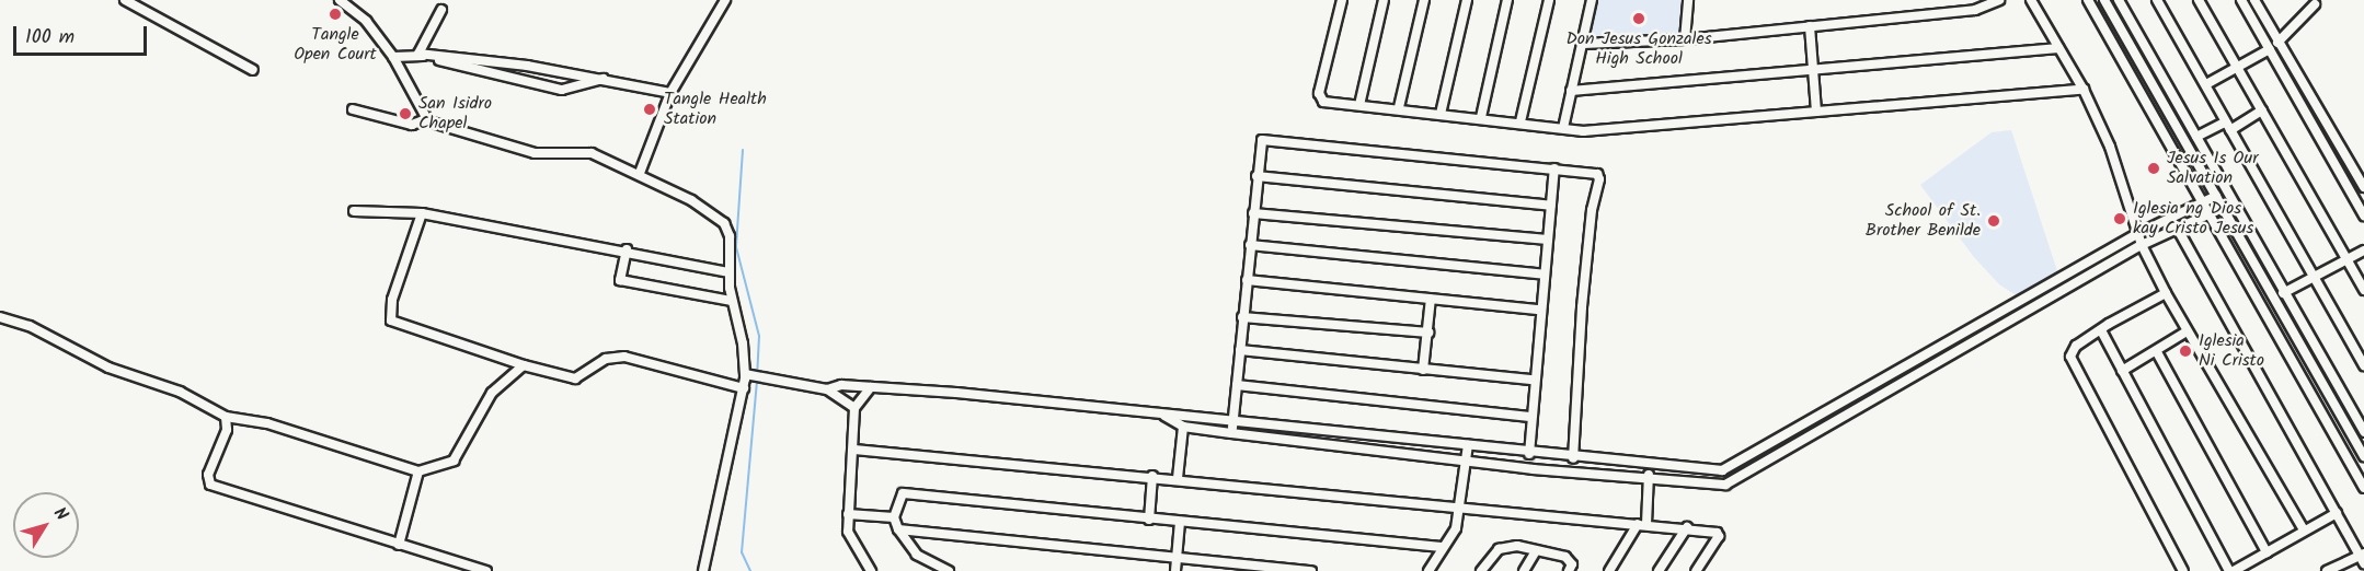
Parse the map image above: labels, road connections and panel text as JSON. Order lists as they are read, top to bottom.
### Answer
{
  "places": [
    "Tangle Open Court",
    "Don Jesus Gonzales High School",
    "Tangle Health Station",
    "San Isidro Chapel",
    "Jesus Is Our Salvation",
    "Iglesia ng Dios kay Cristo Jesus",
    "School of St. Brother Benilde",
    "Iglesia Ni Cristo"
  ],
  "scale_bar": "100 m",
  "north": "top right"
}
